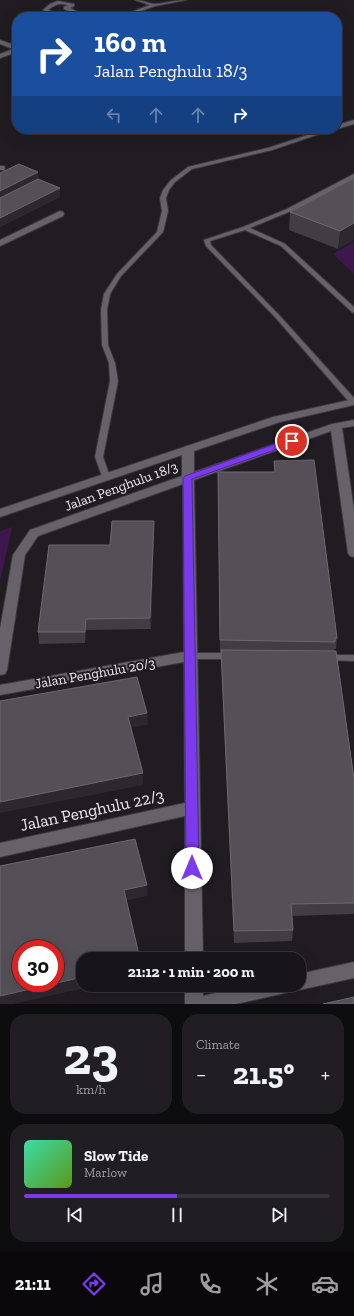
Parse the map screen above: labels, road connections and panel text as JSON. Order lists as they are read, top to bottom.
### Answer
{
  "streets": {
    "street": ["Jalan Penghulu 18/3", "Jalan Penghulu 20/3", "Jalan Penghulu 22/3"]
  },
  "page": {
    "turn": ["160 m", "Jalan Penghulu 18/3"],
    "limit": "30",
    "trip": "21:12 · 1 min · 200 m",
    "tile": [
      ["23", "km/h"],
      "Climate"
    ],
    "heat": ["−", "21.5°", "+"],
    "song": ["Slow Tide", "Marlow"],
    "tabs": "21:11"
  }
}
